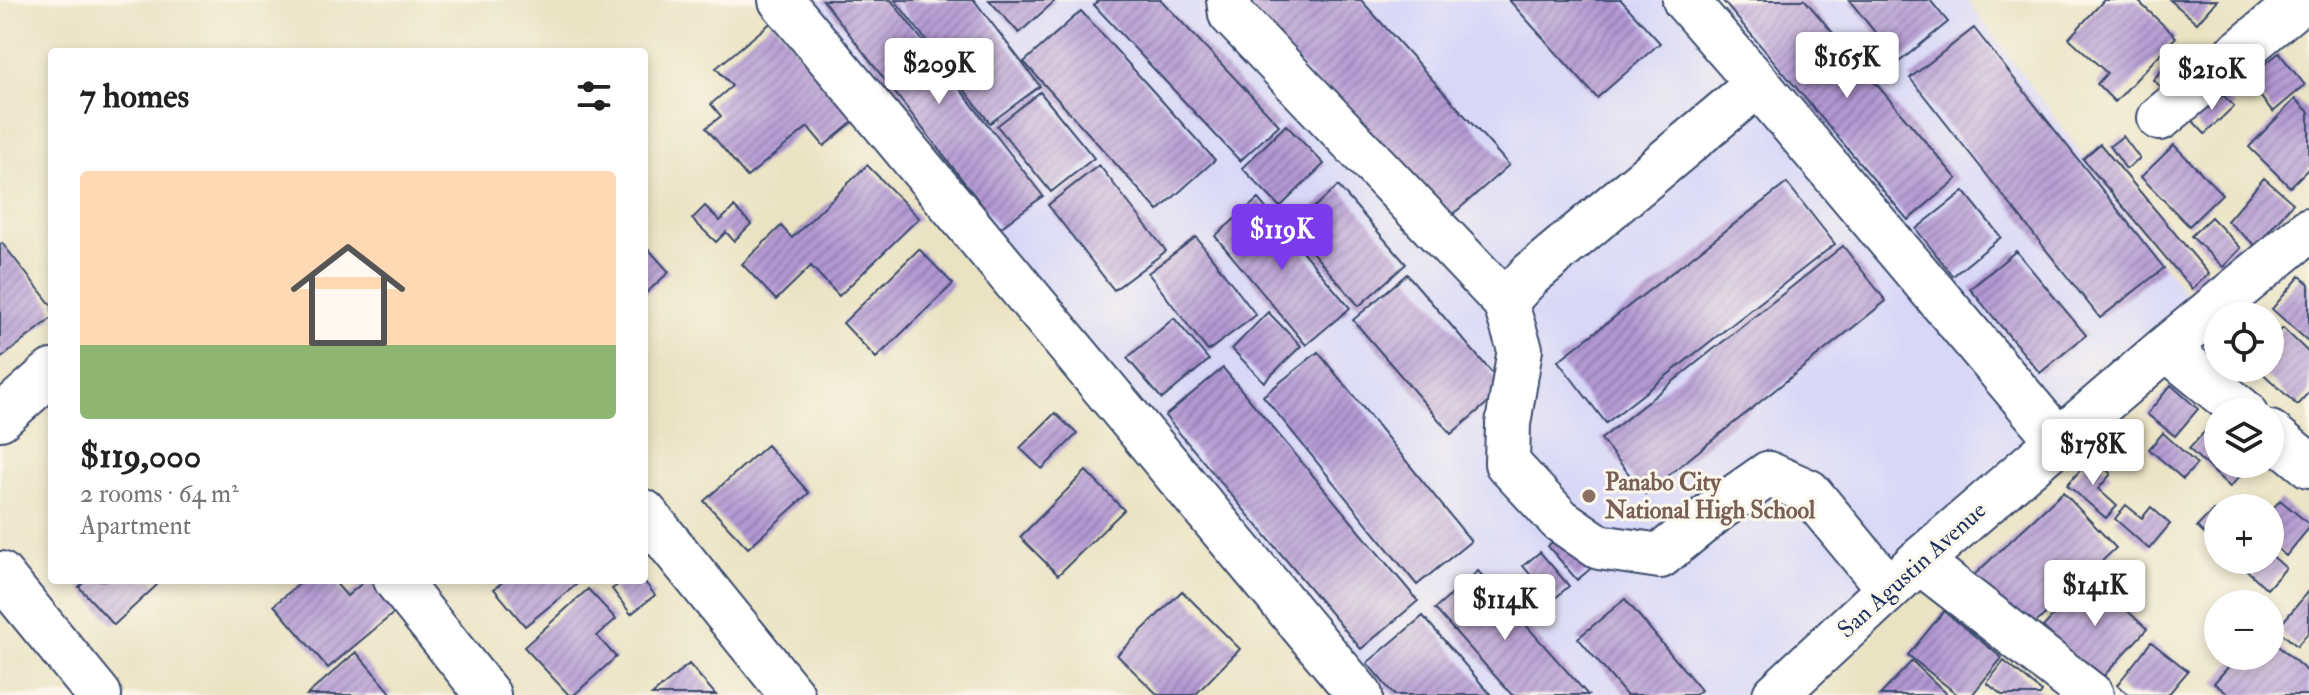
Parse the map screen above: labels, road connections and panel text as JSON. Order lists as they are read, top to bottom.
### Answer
{
  "streets": {
    "street": ["San Agustin Avenue"]
  },
  "places": ["Panabo City National High School"],
  "page": {
    "price": [
      "$165K",
      "$209K",
      "$210K",
      "$119K",
      "$178K",
      "$141K",
      "$114K"
    ],
    "heading": "7 homes",
    "list": [
      {
        "name": "$119,000",
        "note": "2 rooms · 64 m² · Apartment"
      }
    ],
    "map_buttons": ["+", "−"]
  }
}
